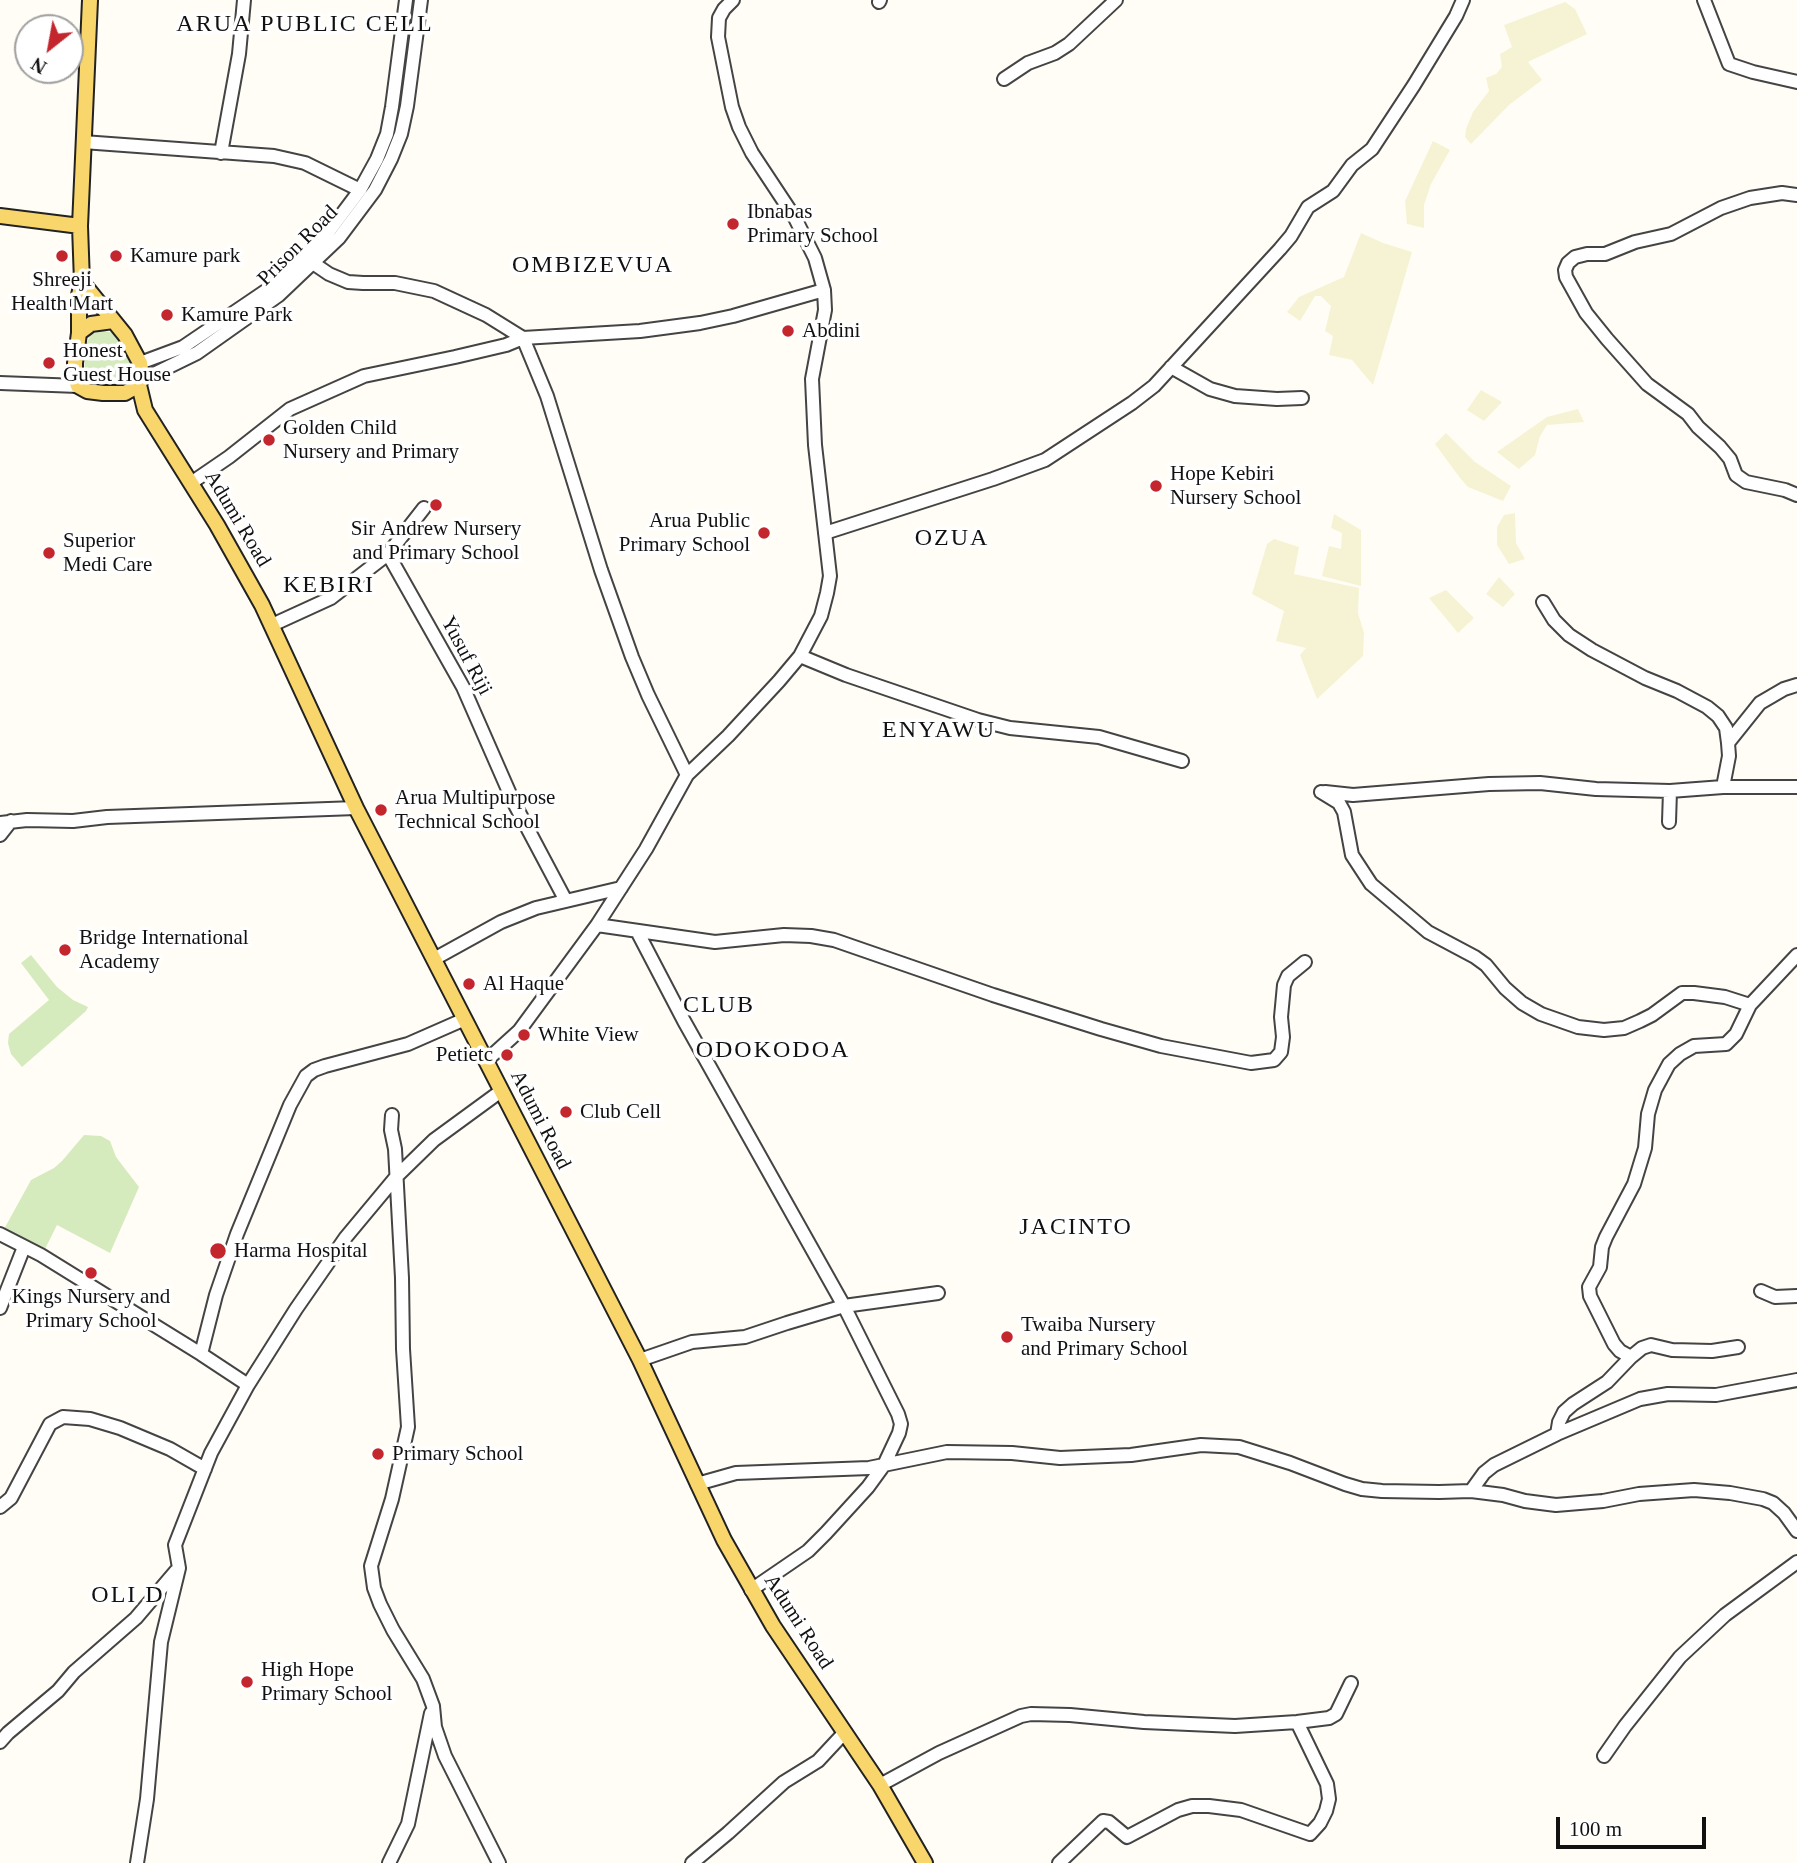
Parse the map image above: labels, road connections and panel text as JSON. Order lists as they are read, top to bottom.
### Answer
{
  "streets": {
    "main road": ["Adumi Road"],
    "street": ["Prison Road", "Yusuf Riji"]
  },
  "crossings": [
    ["Prison Road", "Adumi Road"]
  ],
  "districts": [
    "ARUA PUBLIC CELL",
    "OMBIZEVUA",
    "OZUA",
    "KEBIRI",
    "ENYAWU",
    "CLUB",
    "ODOKODOA",
    "JACINTO",
    "OLI D"
  ],
  "places": [
    "Ibnabas Primary School",
    "Shreeji Health Mart",
    "Kamure park",
    "Kamure Park",
    "Abdini",
    "Honest Guest House",
    "Golden Child Nursery and Primary",
    "Hope Kebiri Nursery School",
    "Sir Andrew Nursery and Primary School",
    "Arua Public Primary School",
    "Superior Medi Care",
    "Arua Multipurpose Technical School",
    "Bridge International Academy",
    "Al Haque",
    "White View",
    "Petietc",
    "Club Cell",
    "Harma Hospital",
    "Kings Nursery and Primary School",
    "Twaiba Nursery and Primary School",
    "Primary School",
    "High Hope Primary School"
  ],
  "scale_bar": "100 m",
  "north": "bottom left"
}
